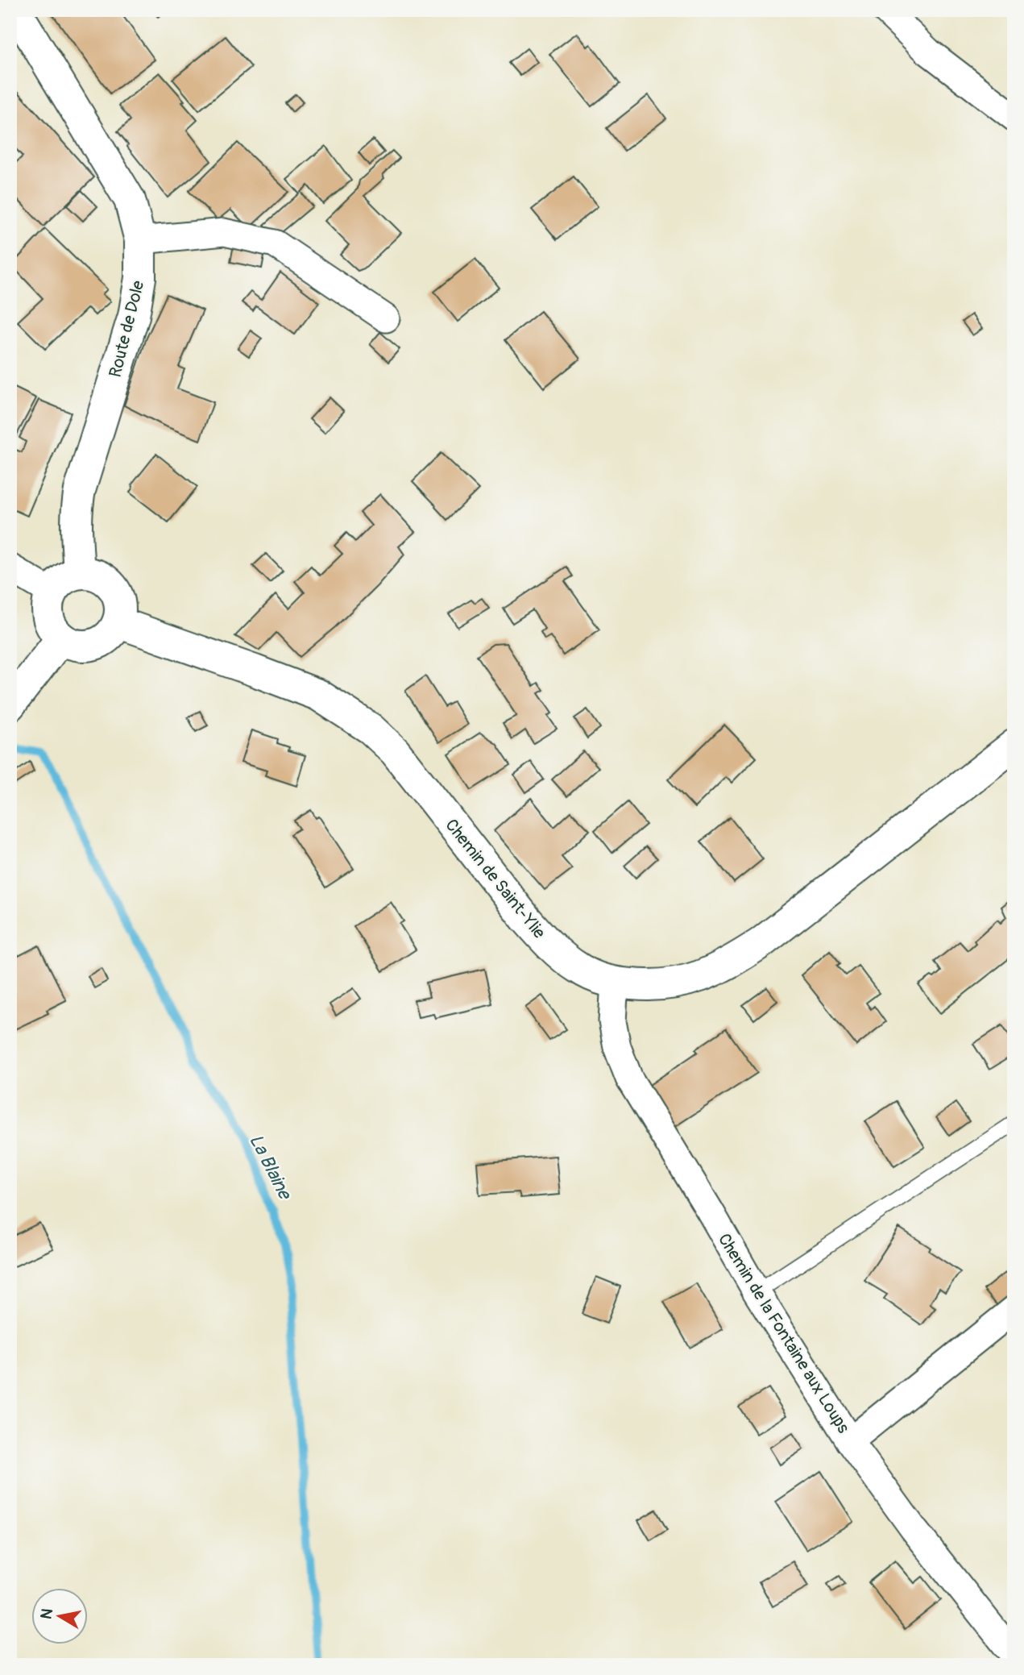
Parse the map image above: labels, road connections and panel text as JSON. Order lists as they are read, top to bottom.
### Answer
{
  "streets": {
    "street": ["Route de Dole", "Chemin de Saint-Ylie", "Chemin de la Fontaine aux Loups"]
  },
  "crossings": [
    ["Route de Dole", "Chemin de Saint-Ylie"],
    ["Chemin de Saint-Ylie", "Chemin de la Fontaine aux Loups"]
  ],
  "water": ["La Blaine"],
  "north": "left"
}
